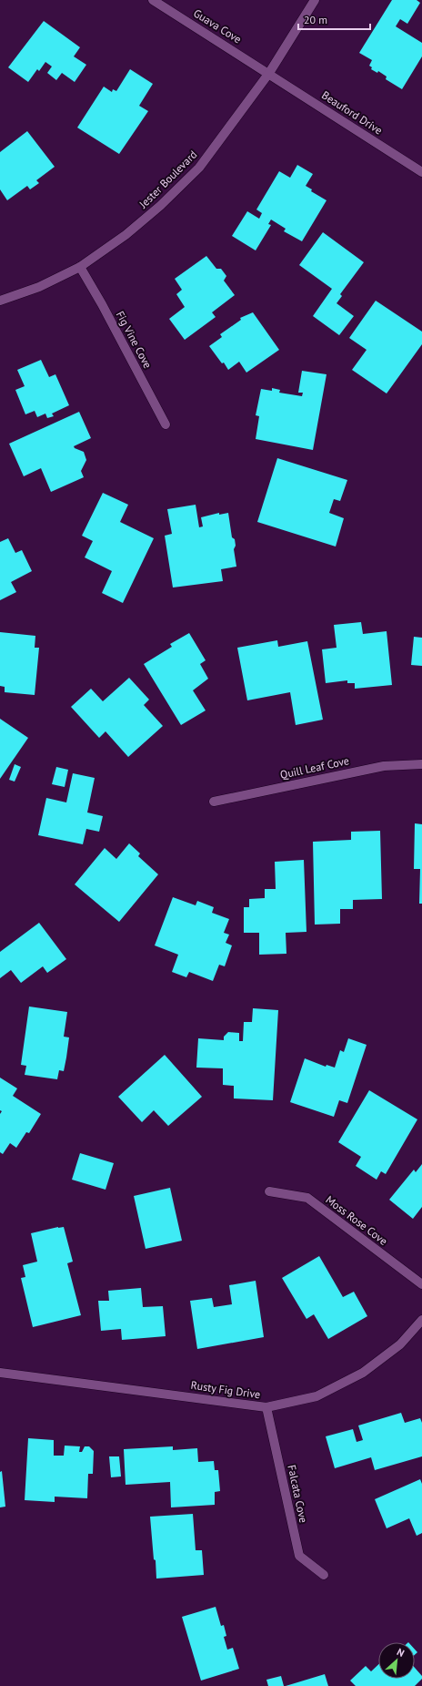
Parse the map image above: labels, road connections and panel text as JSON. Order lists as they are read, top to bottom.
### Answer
{
  "streets": {
    "street": [
      "Guava Cove",
      "Beauford Drive",
      "Jester Boulevard",
      "Fig Vine Cove",
      "Quill Leaf Cove",
      "Moss Rose Cove",
      "Rusty Fig Drive",
      "Falcata Cove"
    ]
  },
  "crossings": [
    ["Guava Cove", "Beauford Drive"],
    ["Guava Cove", "Jester Boulevard"],
    ["Beauford Drive", "Jester Boulevard"],
    ["Jester Boulevard", "Fig Vine Cove"],
    ["Rusty Fig Drive", "Falcata Cove"]
  ],
  "scale_bar": "20 m",
  "north": "top right"
}
